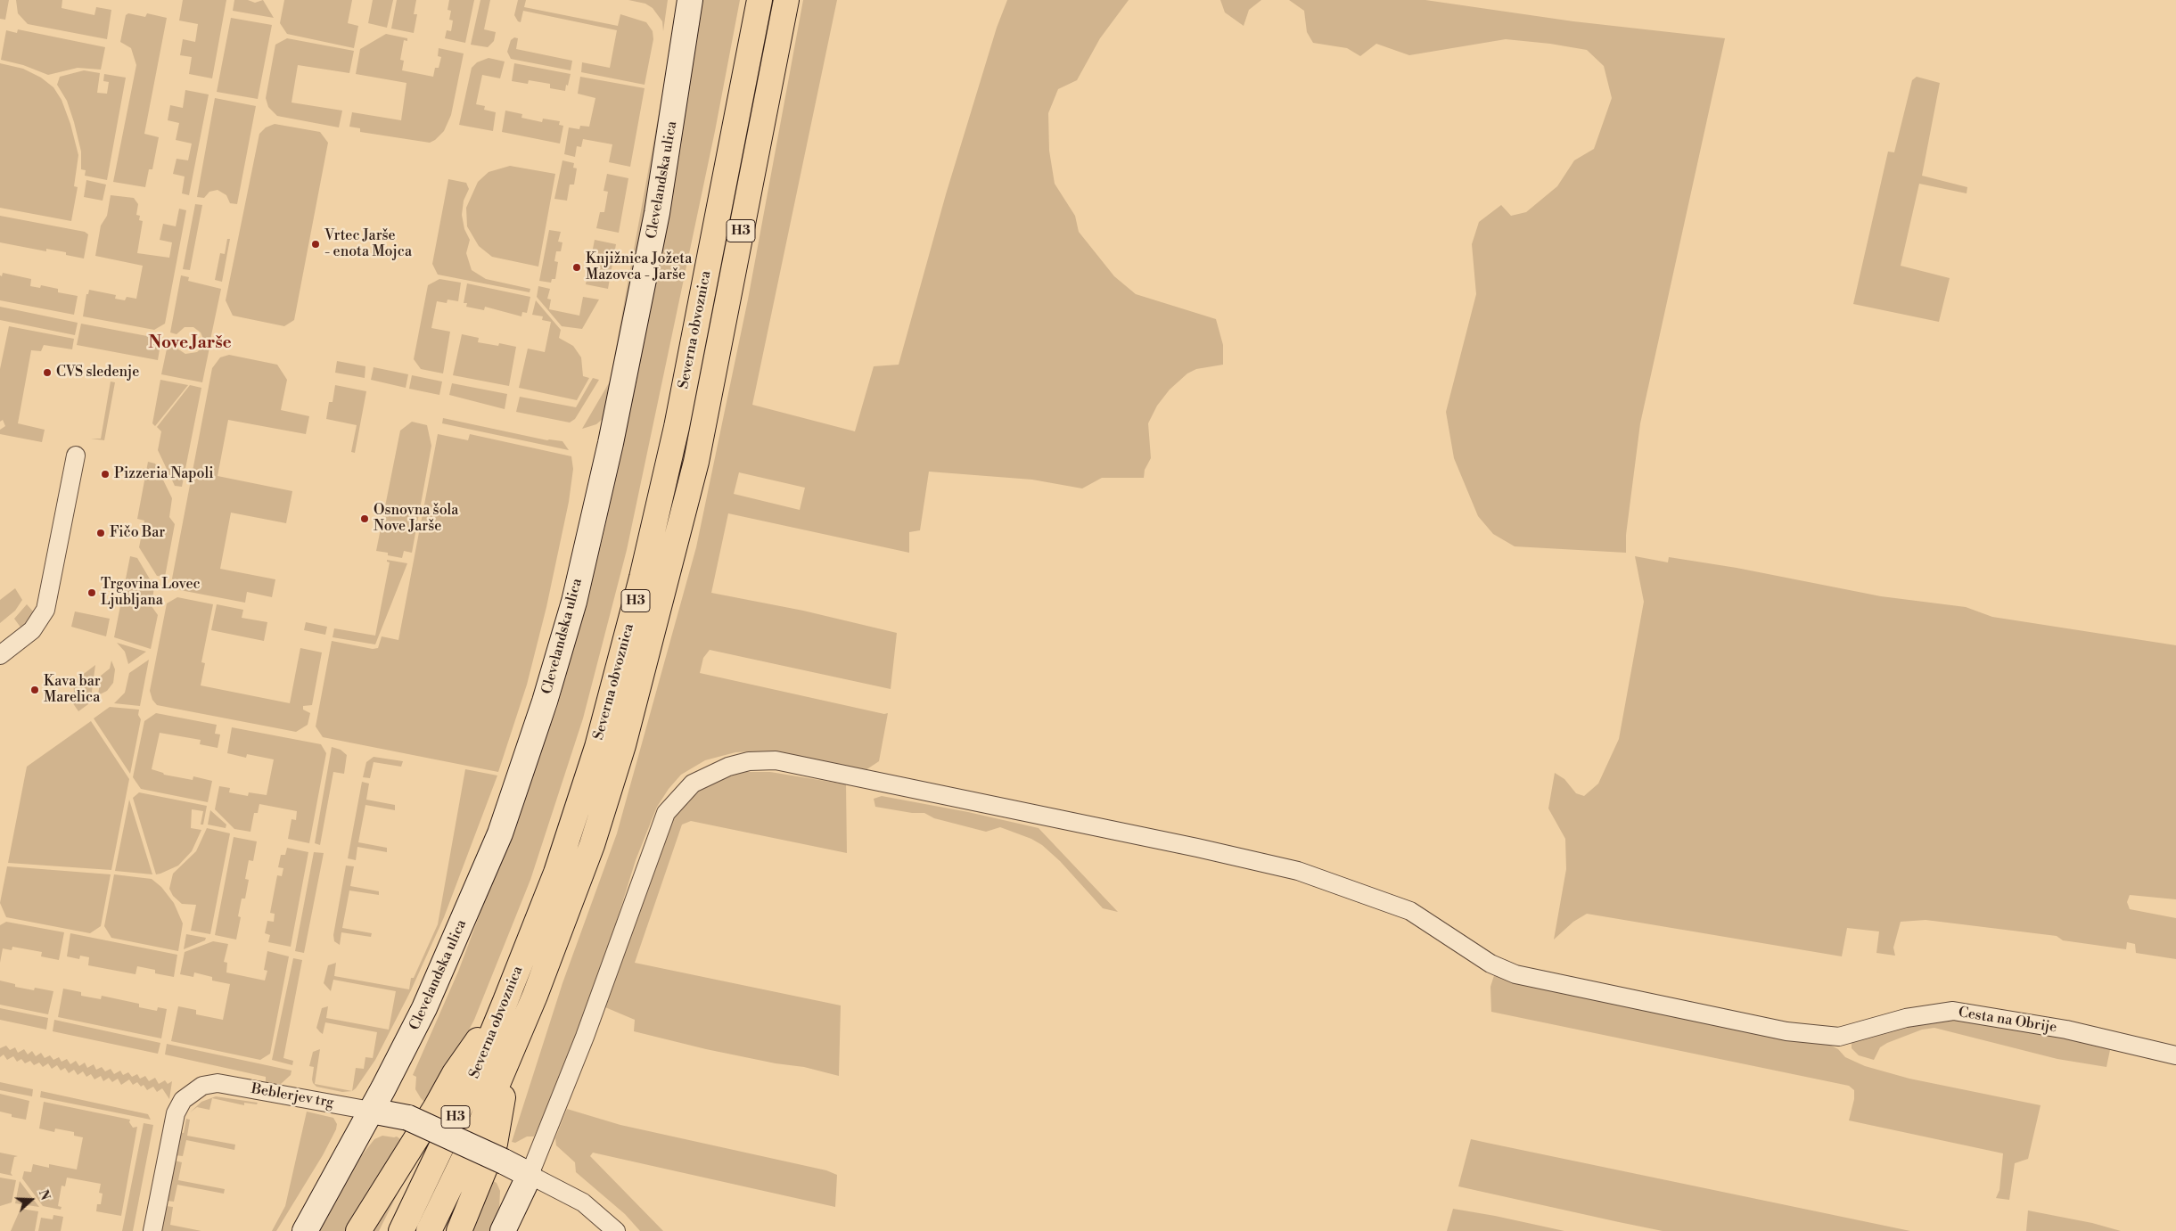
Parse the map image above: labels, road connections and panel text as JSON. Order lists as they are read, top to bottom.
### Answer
{
  "streets": {
    "highway": ["H3", "Severna obvoznica"],
    "street": ["Clevelandska ulica", "Cesta na Obrije", "Beblerjev trg"]
  },
  "crossings": [
    ["Clevelandska ulica", "Beblerjev trg"],
    ["Cesta na Obrije", "Beblerjev trg"]
  ],
  "districts": ["Nove Jarše"],
  "places": [
    "Vrtec Jarše - enota Mojca",
    "Knjižnica Jožeta Mazovca - Jarše",
    "CVS sledenje",
    "Pizzeria Napoli",
    "Osnovna šola Nove Jarše",
    "Fičo Bar",
    "Trgovina Lovec Ljubljana",
    "Kava bar Marelica"
  ],
  "north": "right"
}
